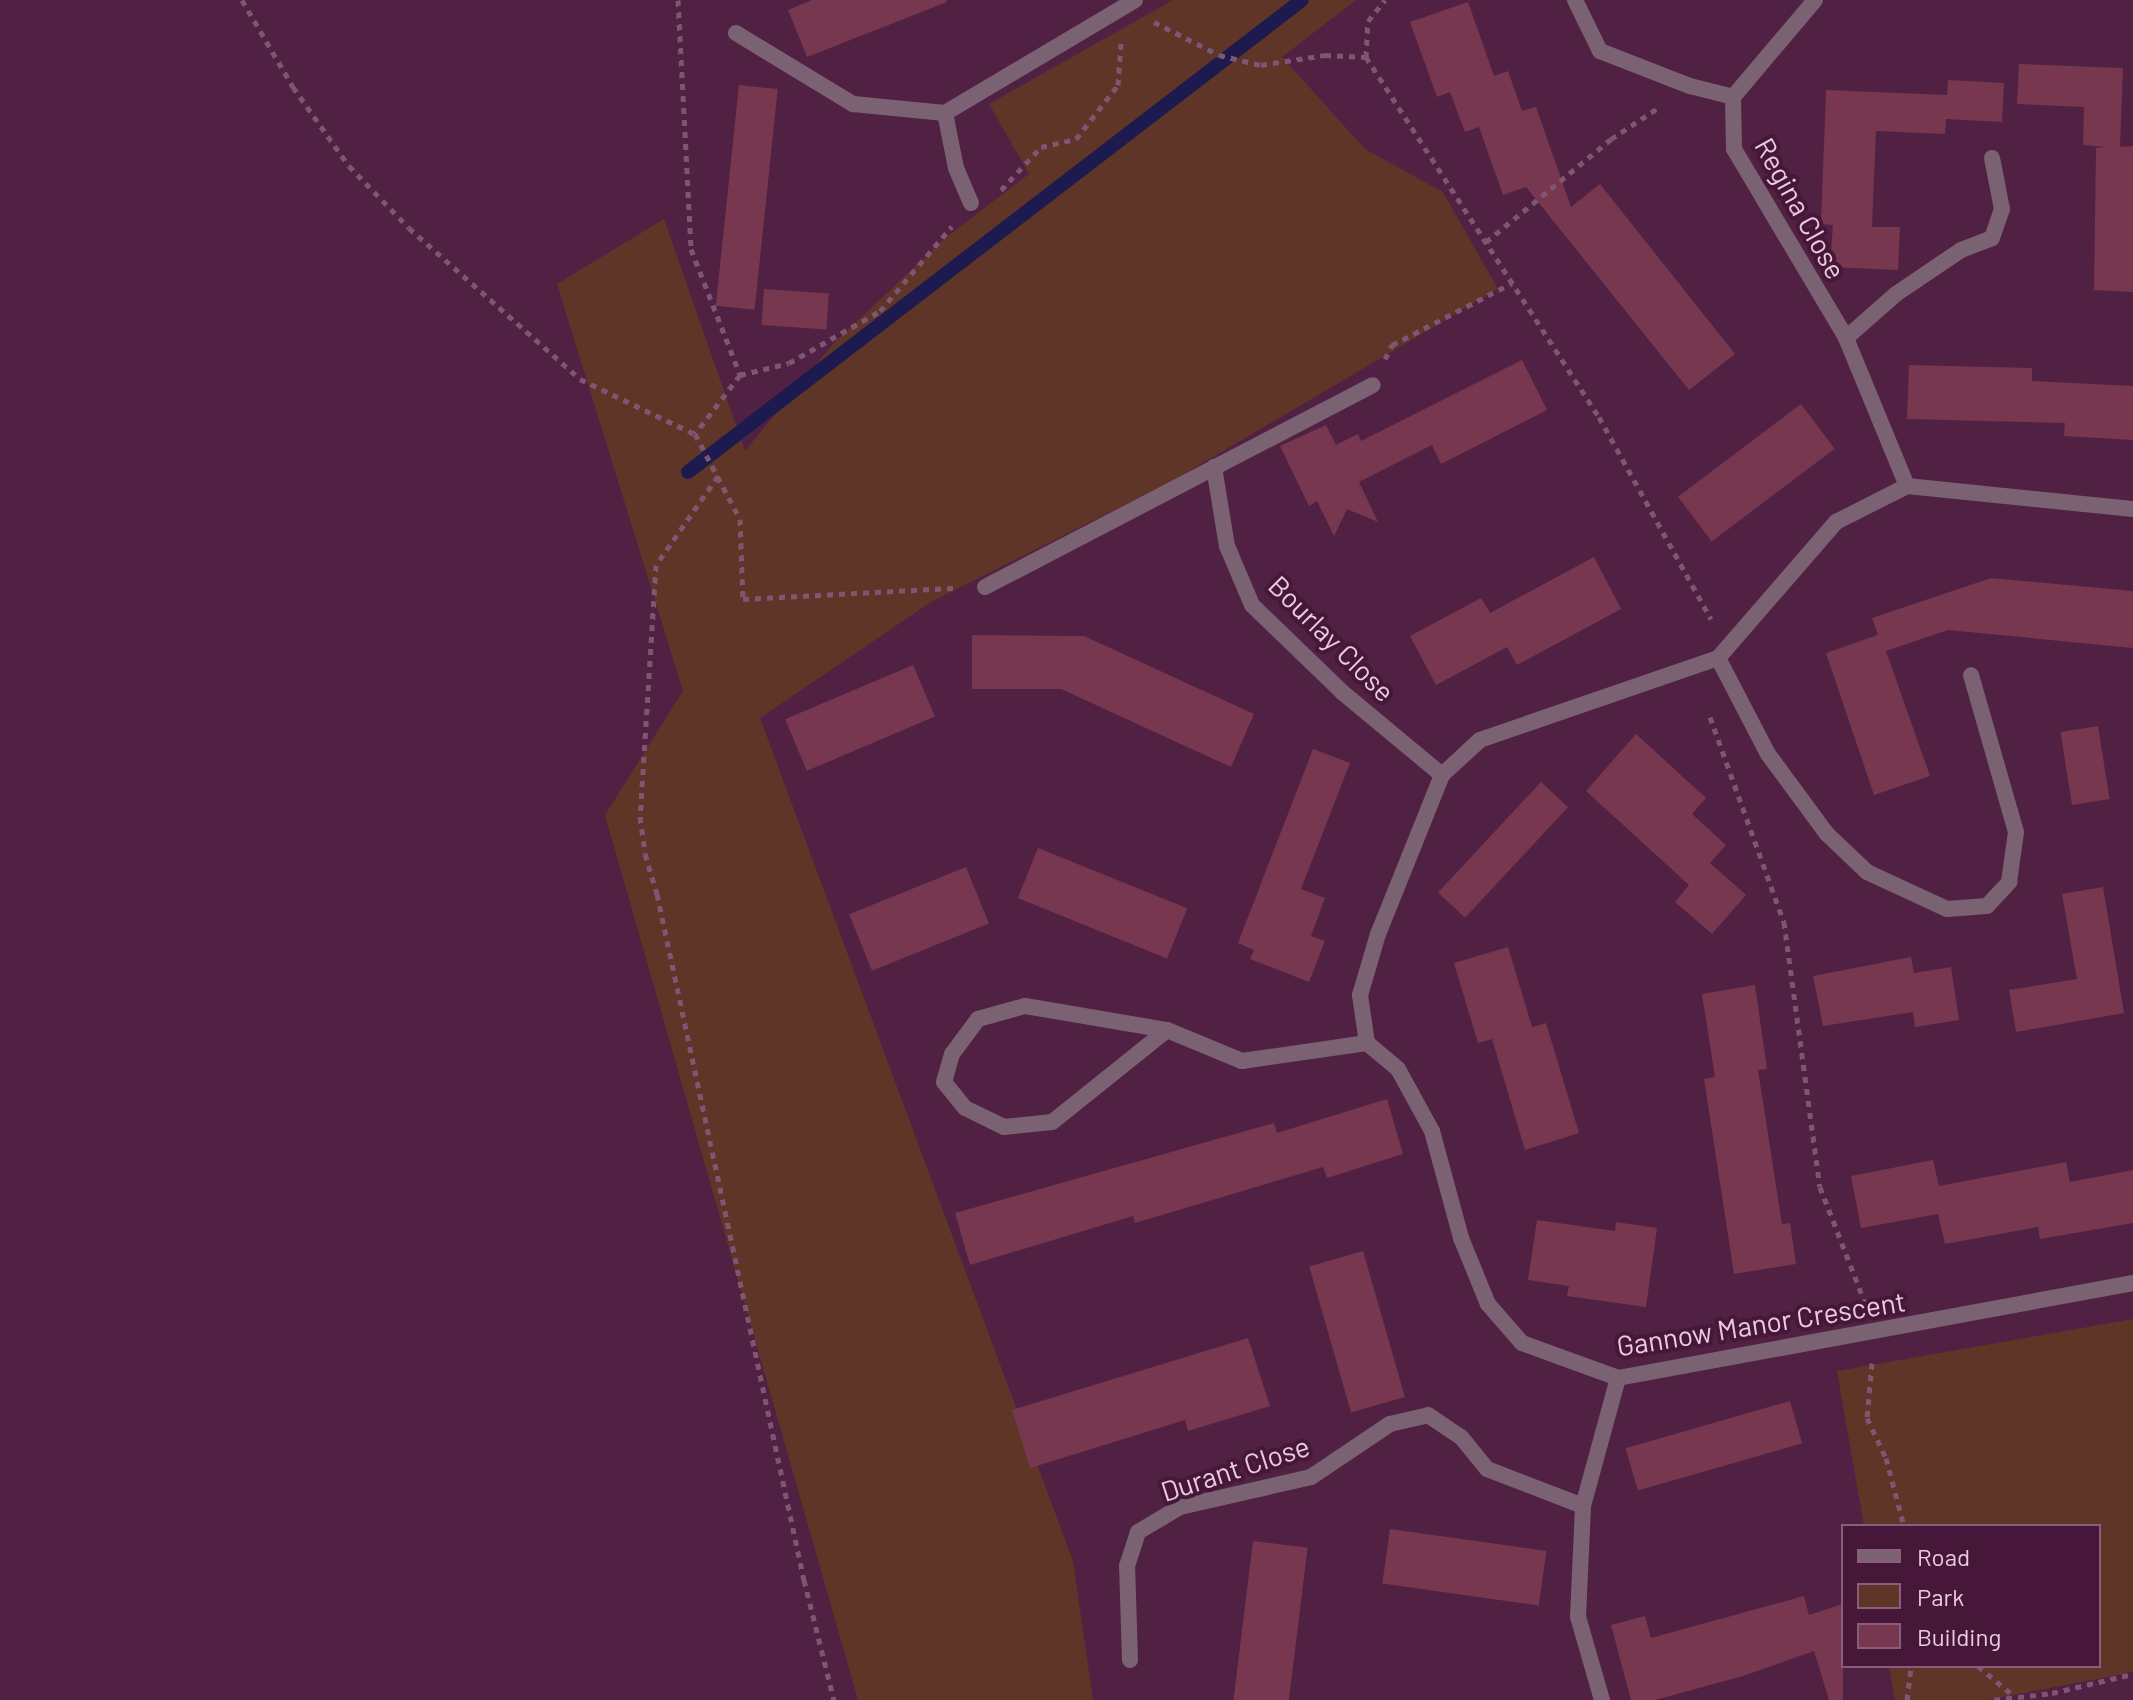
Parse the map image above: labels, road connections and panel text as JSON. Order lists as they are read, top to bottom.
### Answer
{
  "streets": {
    "street": [
      "Regina Close",
      "Bourlay Close",
      "Gannow Manor Crescent",
      "Durant Close"
    ]
  },
  "legend": ["Road", "Park", "Building"]
}
